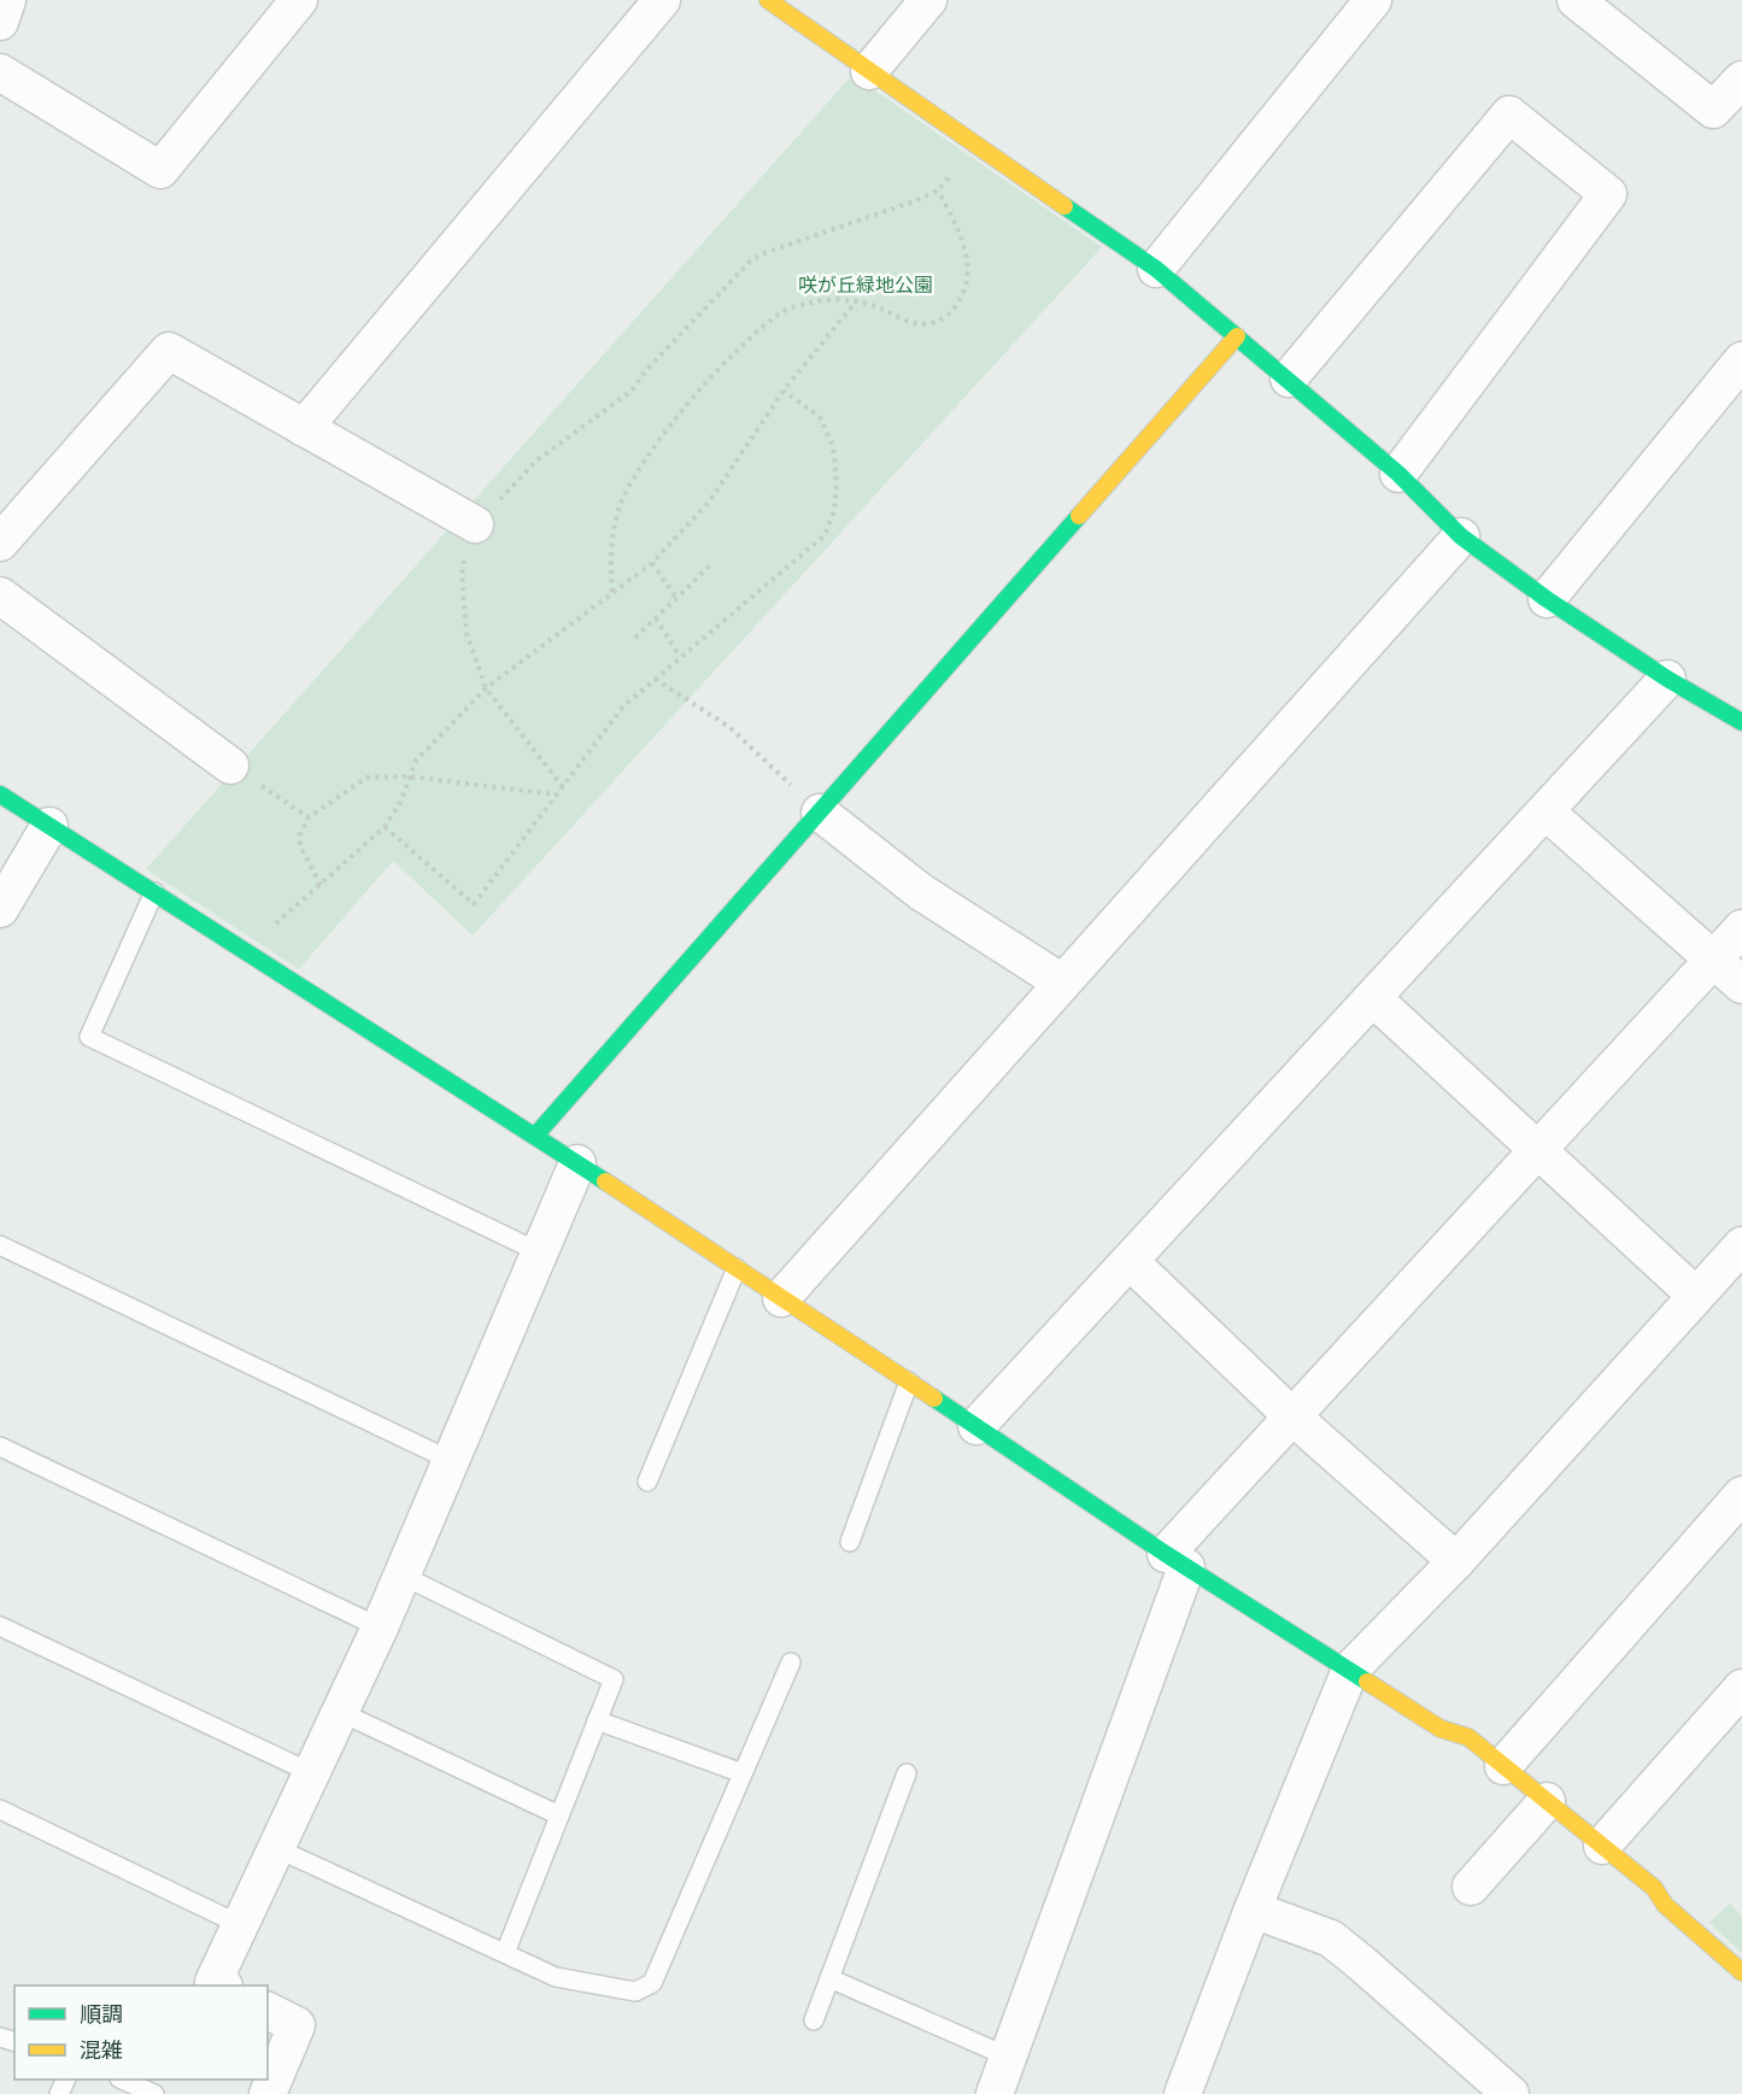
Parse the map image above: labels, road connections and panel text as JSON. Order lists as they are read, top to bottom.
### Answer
{
  "parks": ["咲が丘緑地公園"],
  "legend": ["順調", "混雑"]
}
